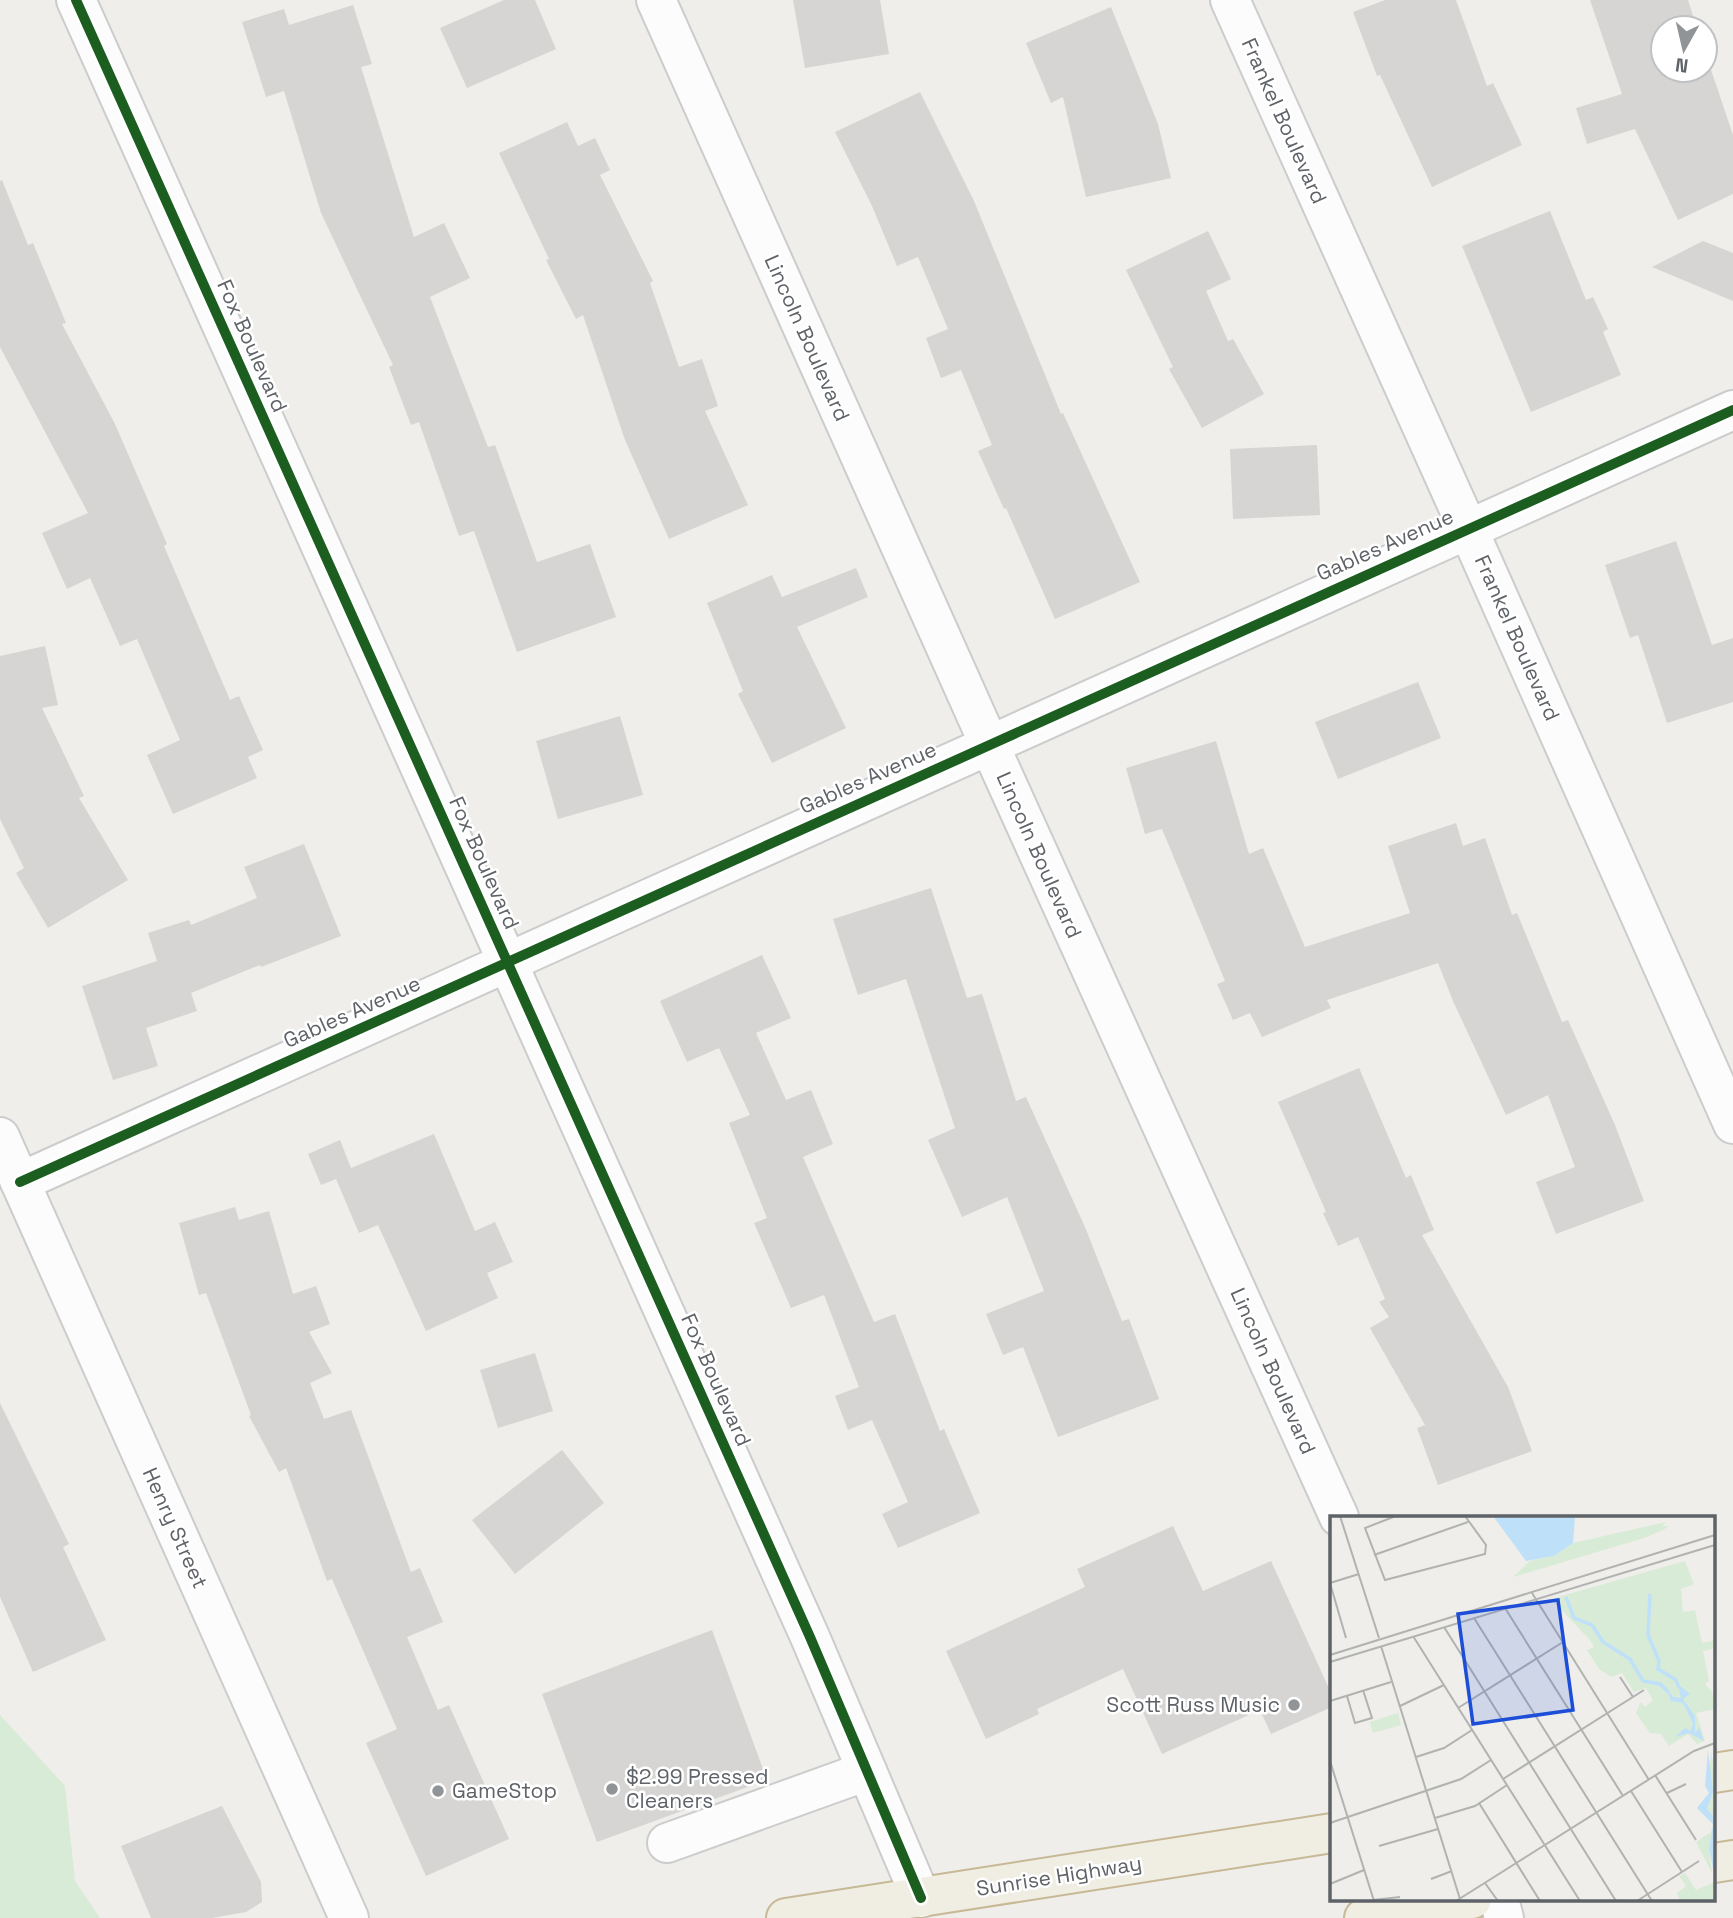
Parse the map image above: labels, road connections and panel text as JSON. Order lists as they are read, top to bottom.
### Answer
{
  "streets": {
    "highway": ["Sunrise Highway"],
    "street": [
      "Frankel Boulevard",
      "Lincoln Boulevard",
      "Fox Boulevard",
      "Gables Avenue",
      "Henry Street"
    ]
  },
  "crossings": [
    ["Frankel Boulevard", "Gables Avenue"],
    ["Lincoln Boulevard", "Gables Avenue"],
    ["Fox Boulevard", "Gables Avenue"],
    ["Fox Boulevard", "Sunrise Highway"],
    ["Gables Avenue", "Henry Street"]
  ],
  "places": ["Scott Russ Music", "$2.99 Pressed Cleaners", "GameStop"],
  "north": "bottom"
}
